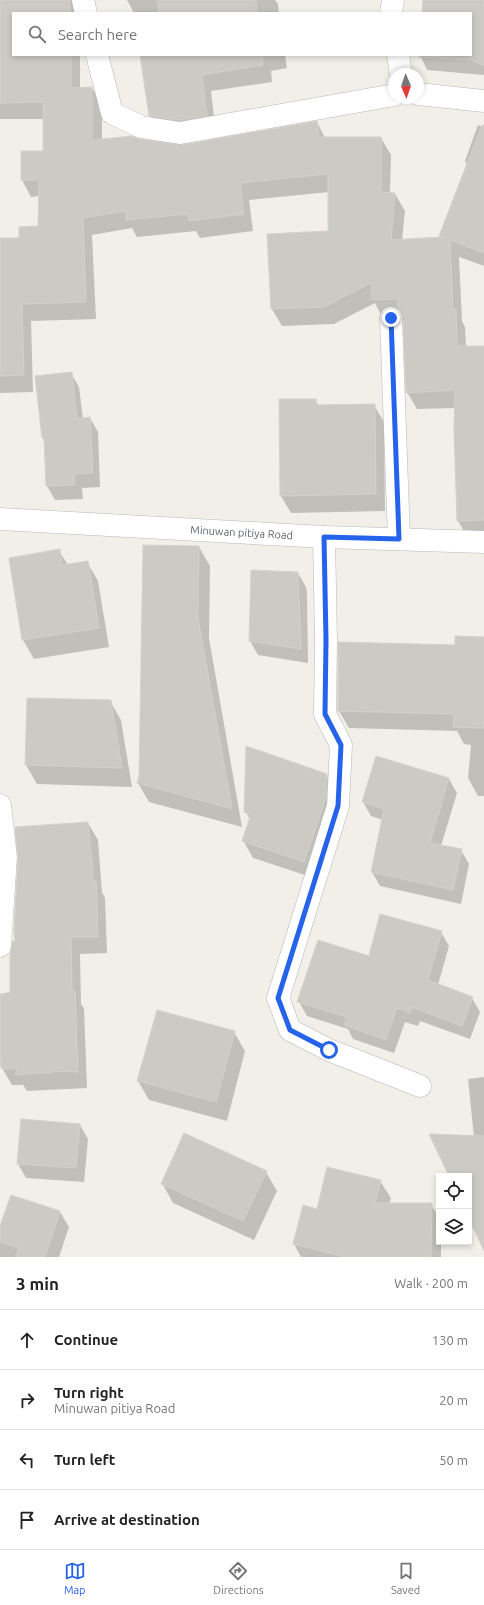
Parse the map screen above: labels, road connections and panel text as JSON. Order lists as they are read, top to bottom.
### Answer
{
  "streets": {
    "street": ["Minuwan pitiya Road"]
  },
  "north": "bottom",
  "page": {
    "search": "Search here",
    "heading": ["3 min", "Walk · 200 m"],
    "list": [
      ["Continue", "130 m"],
      ["Turn right", "Minuwan pitiya Road", "20 m"],
      ["Turn left", "50 m"],
      "Arrive at destination"
    ],
    "nav": ["Map", "Directions", "Saved"]
  }
}
